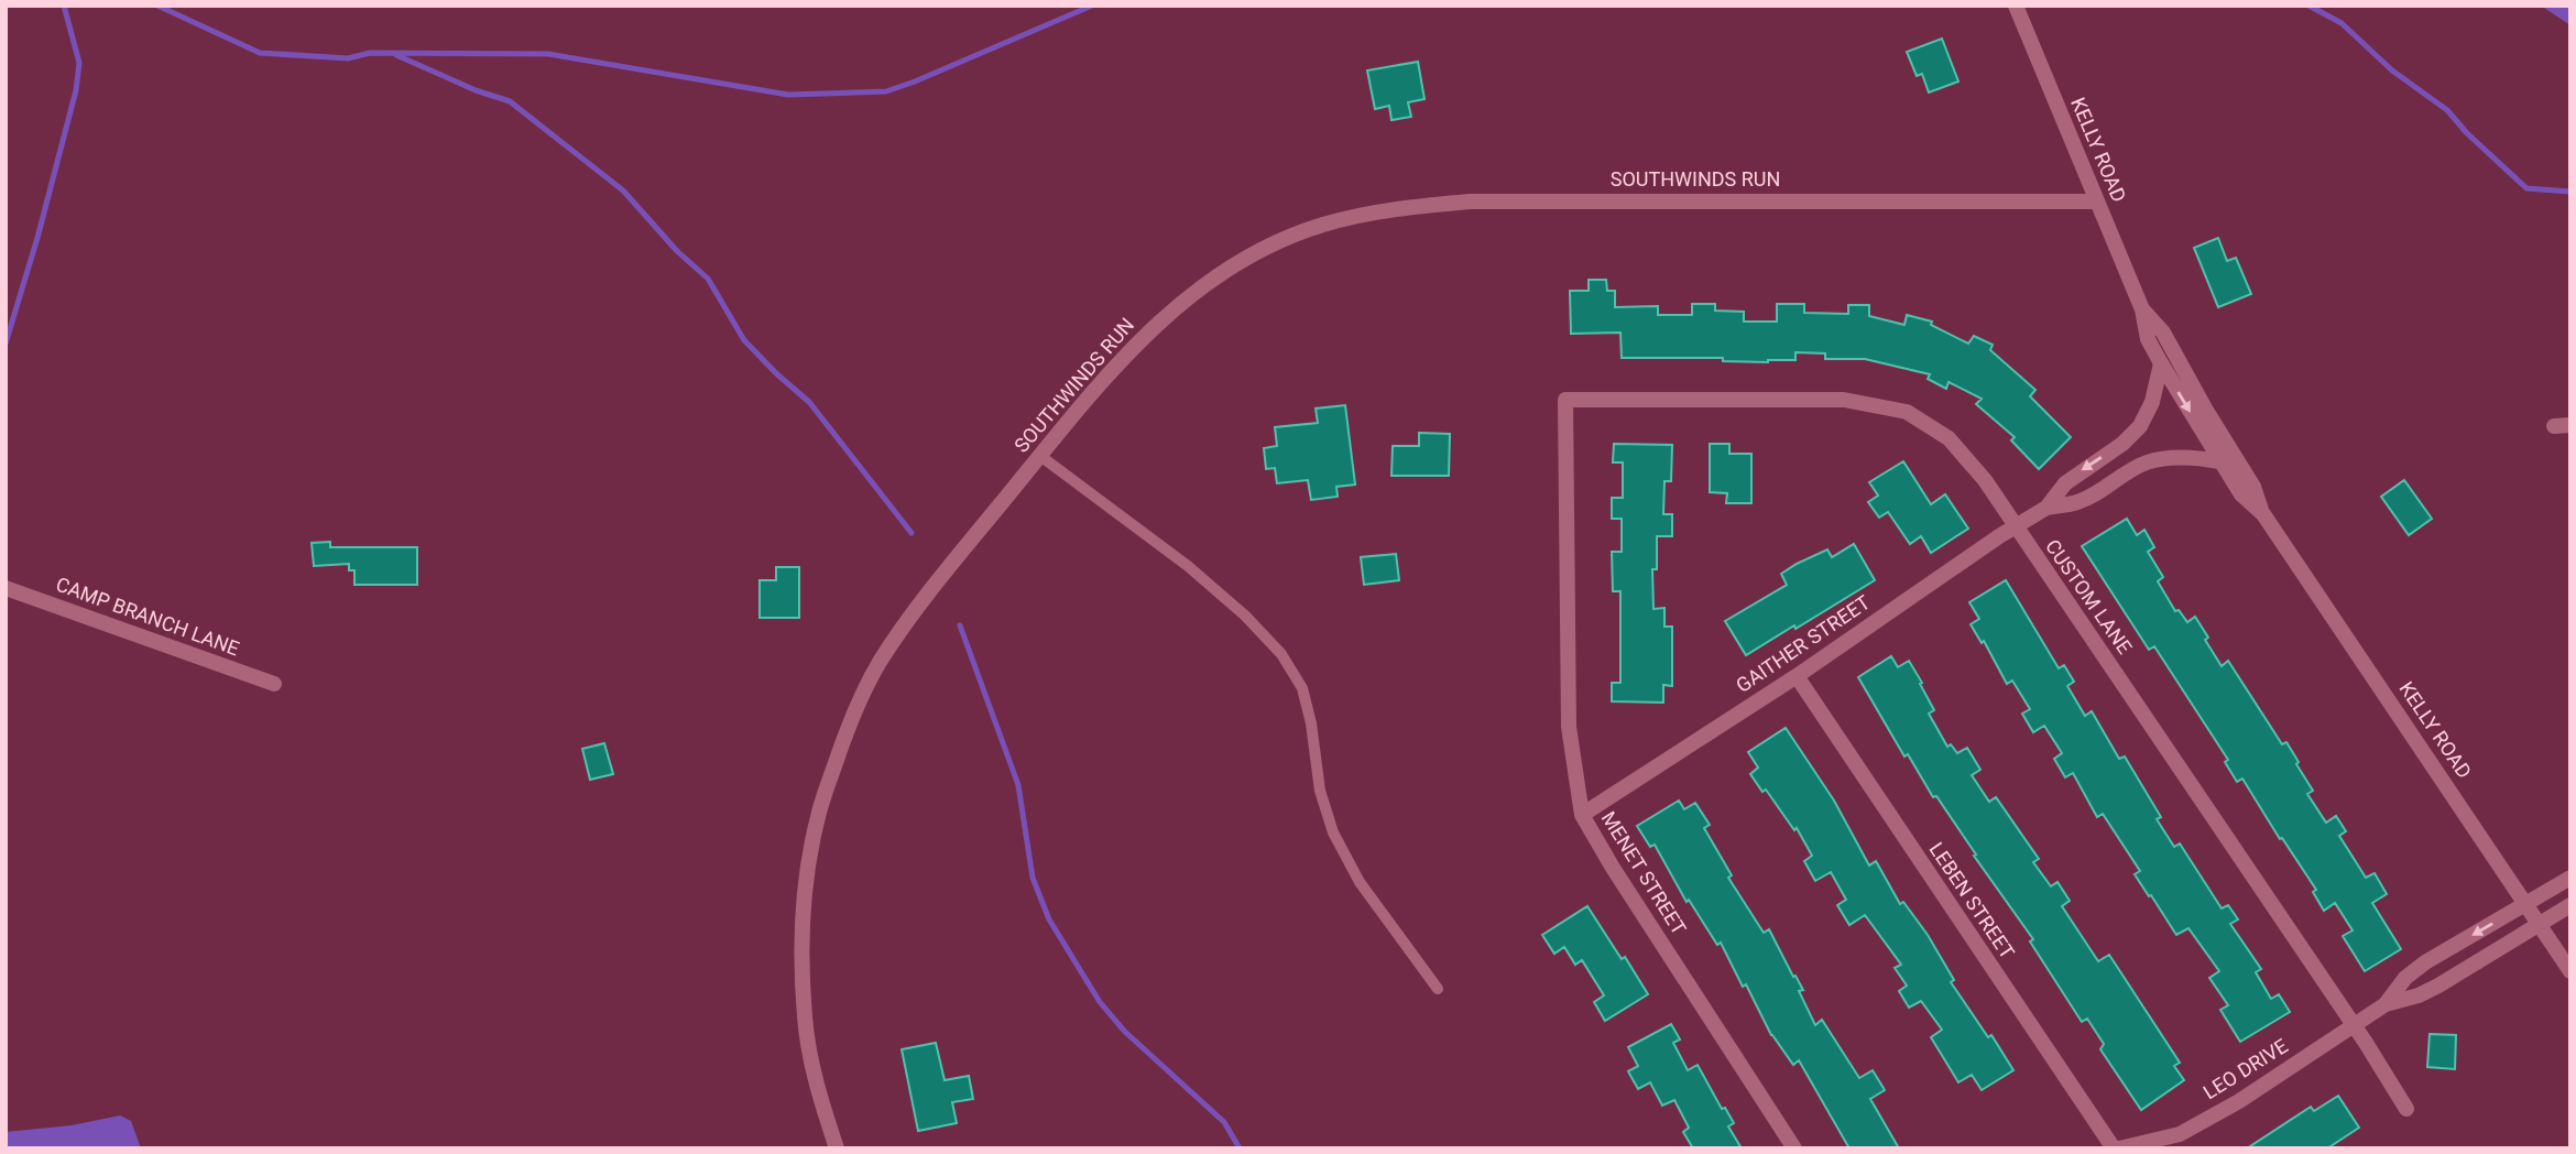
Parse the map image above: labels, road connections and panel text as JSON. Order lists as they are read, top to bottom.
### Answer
{
  "streets": {
    "street": [
      "KELLY ROAD",
      "SOUTHWINDS RUN",
      "CUSTOM LANE",
      "CAMP BRANCH LANE",
      "GAITHER STREET",
      "MENET STREET",
      "LEBEN STREET",
      "LEO DRIVE"
    ]
  },
  "crossings": [
    ["KELLY ROAD", "SOUTHWINDS RUN"],
    ["KELLY ROAD", "GAITHER STREET"],
    ["KELLY ROAD", "LEO DRIVE"],
    ["CUSTOM LANE", "GAITHER STREET"],
    ["CUSTOM LANE", "MENET STREET"],
    ["CUSTOM LANE", "LEO DRIVE"],
    ["GAITHER STREET", "MENET STREET"],
    ["GAITHER STREET", "LEBEN STREET"]
  ]
}
